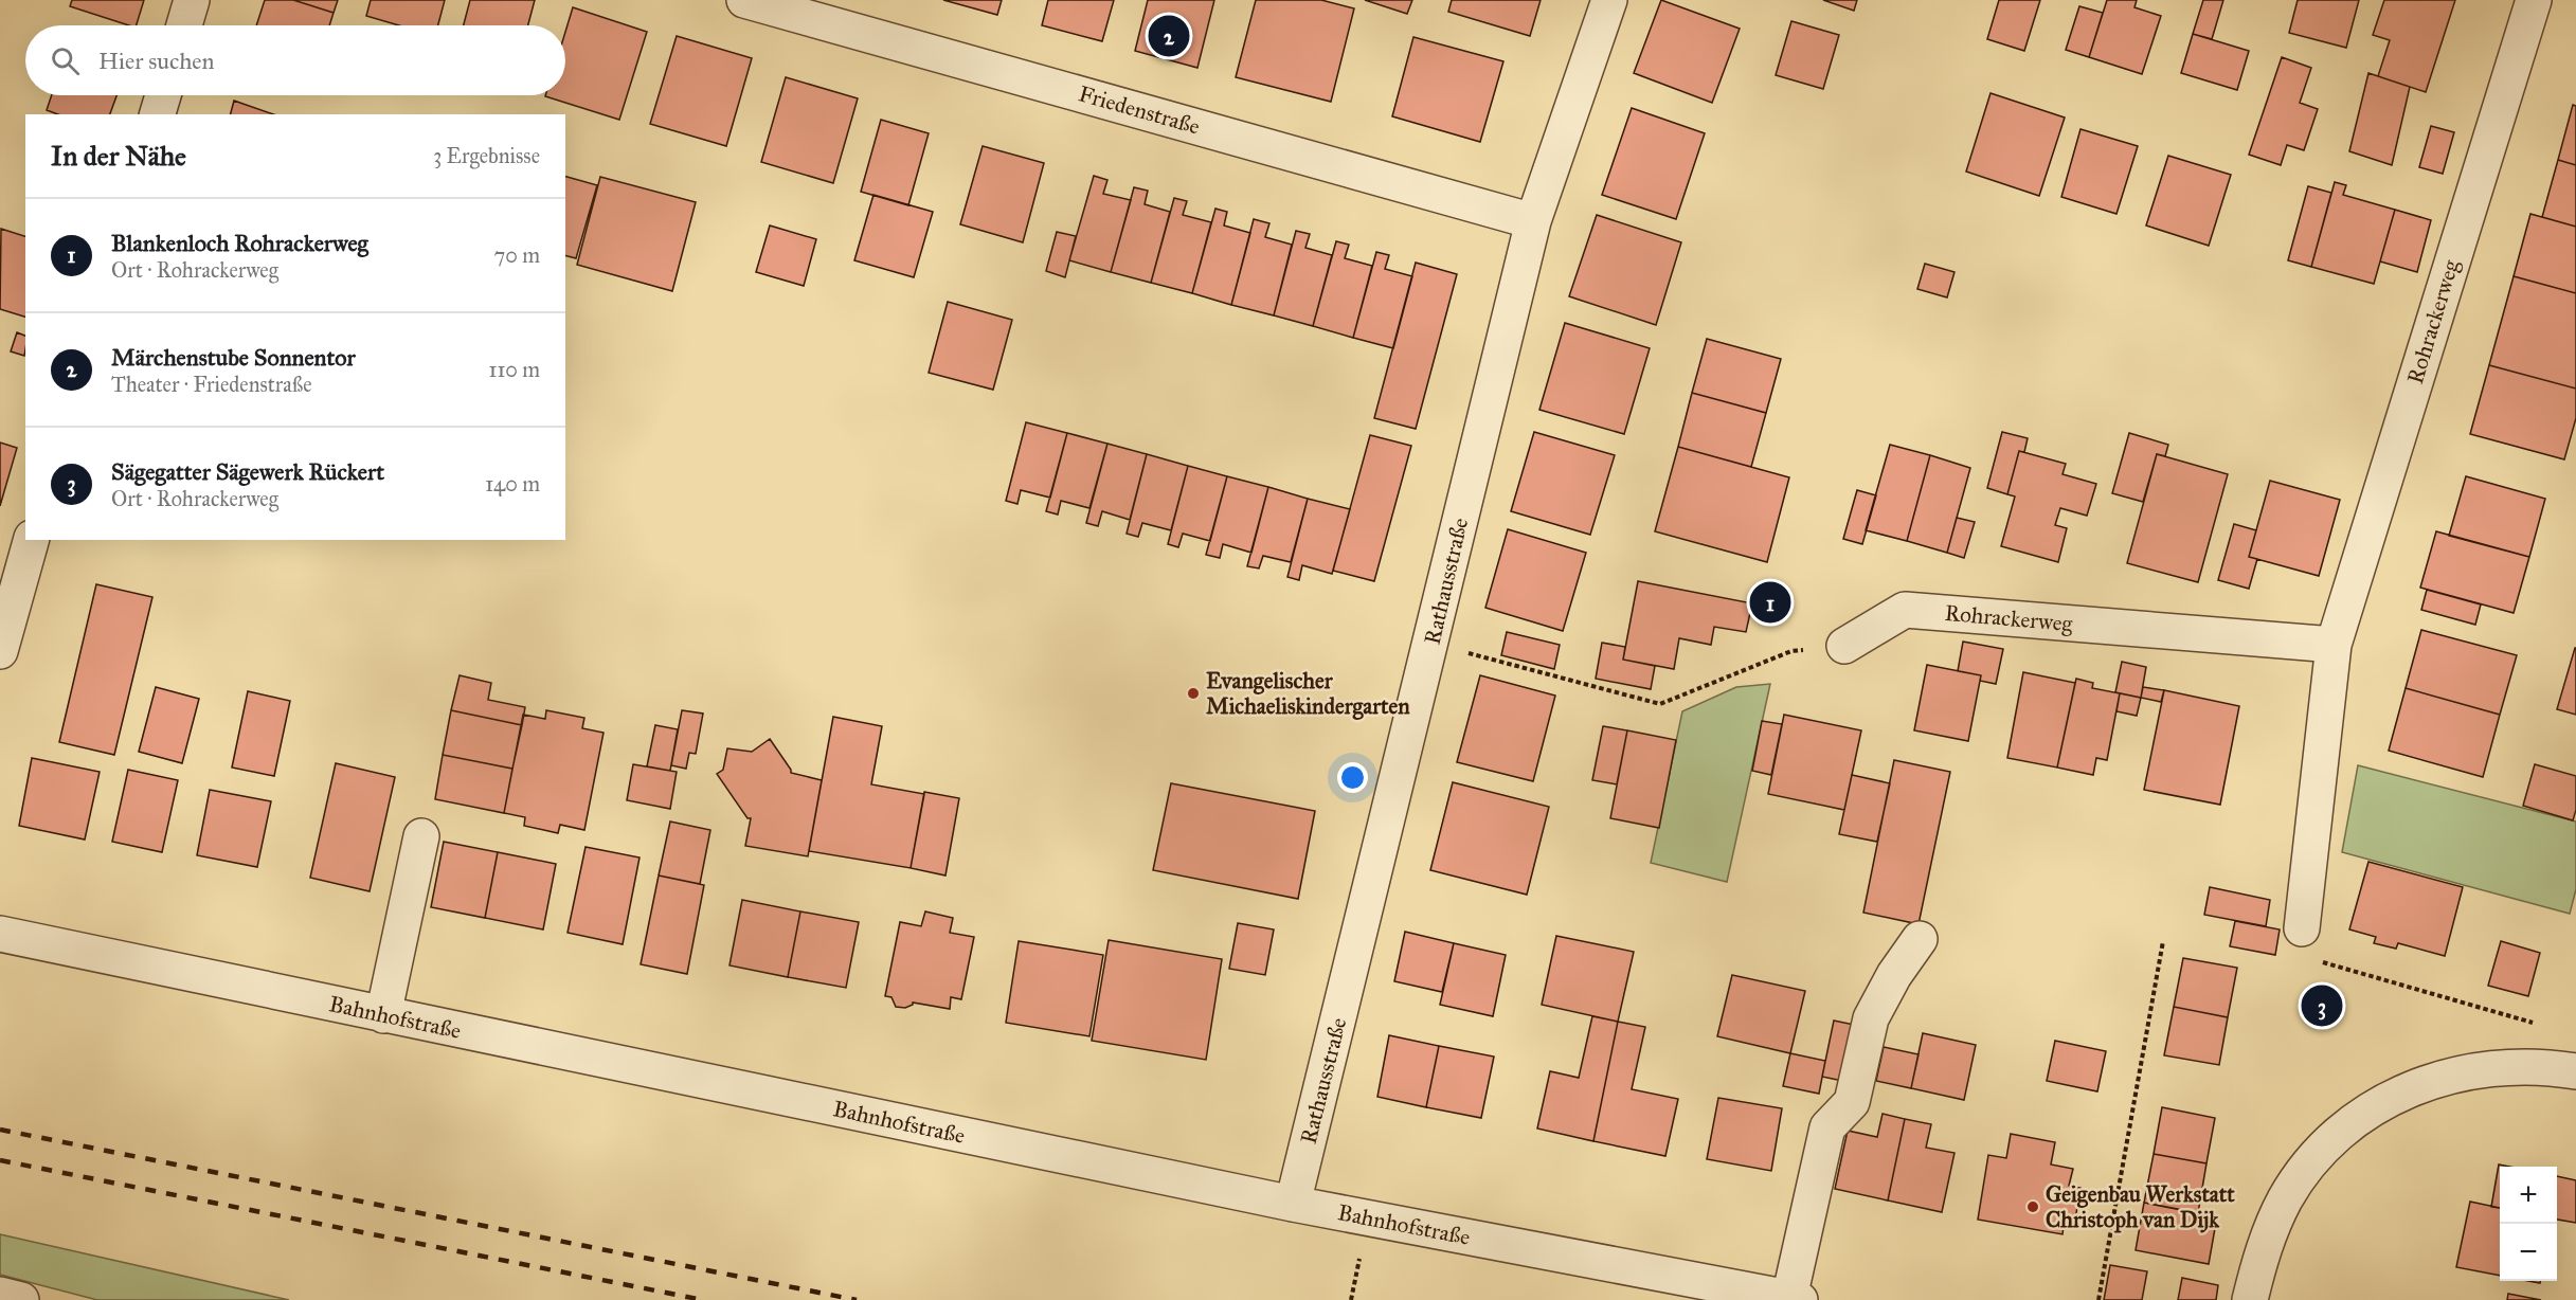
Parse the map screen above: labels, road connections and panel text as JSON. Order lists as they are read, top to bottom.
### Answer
{
  "streets": {
    "street": [
      "Friedenstraße",
      "Rohrackerweg",
      "Rathausstraße",
      "Bahnhofstraße"
    ]
  },
  "crossings": [
    ["Friedenstraße", "Rathausstraße"],
    ["Rathausstraße", "Bahnhofstraße"]
  ],
  "places": ["Evangelischer Michaeliskindergarten", "Geigenbau Werkstatt Christoph van Dijk"],
  "page": {
    "pins": ["2", "1", "3"],
    "search": "Hier suchen",
    "heading": ["In der Nähe", "3 Ergebnisse"],
    "list": [
      {
        "mark": "1",
        "name": "Blankenloch Rohrackerweg",
        "note": "Ort · Rohrackerweg",
        "value": "70 m"
      },
      {
        "mark": "2",
        "name": "Märchenstube Sonnentor",
        "note": "Theater · Friedenstraße",
        "value": "110 m"
      },
      {
        "mark": "3",
        "name": "Sägegatter Sägewerk Rückert",
        "note": "Ort · Rohrackerweg",
        "value": "140 m"
      }
    ],
    "map_buttons": ["+", "−"]
  }
}
